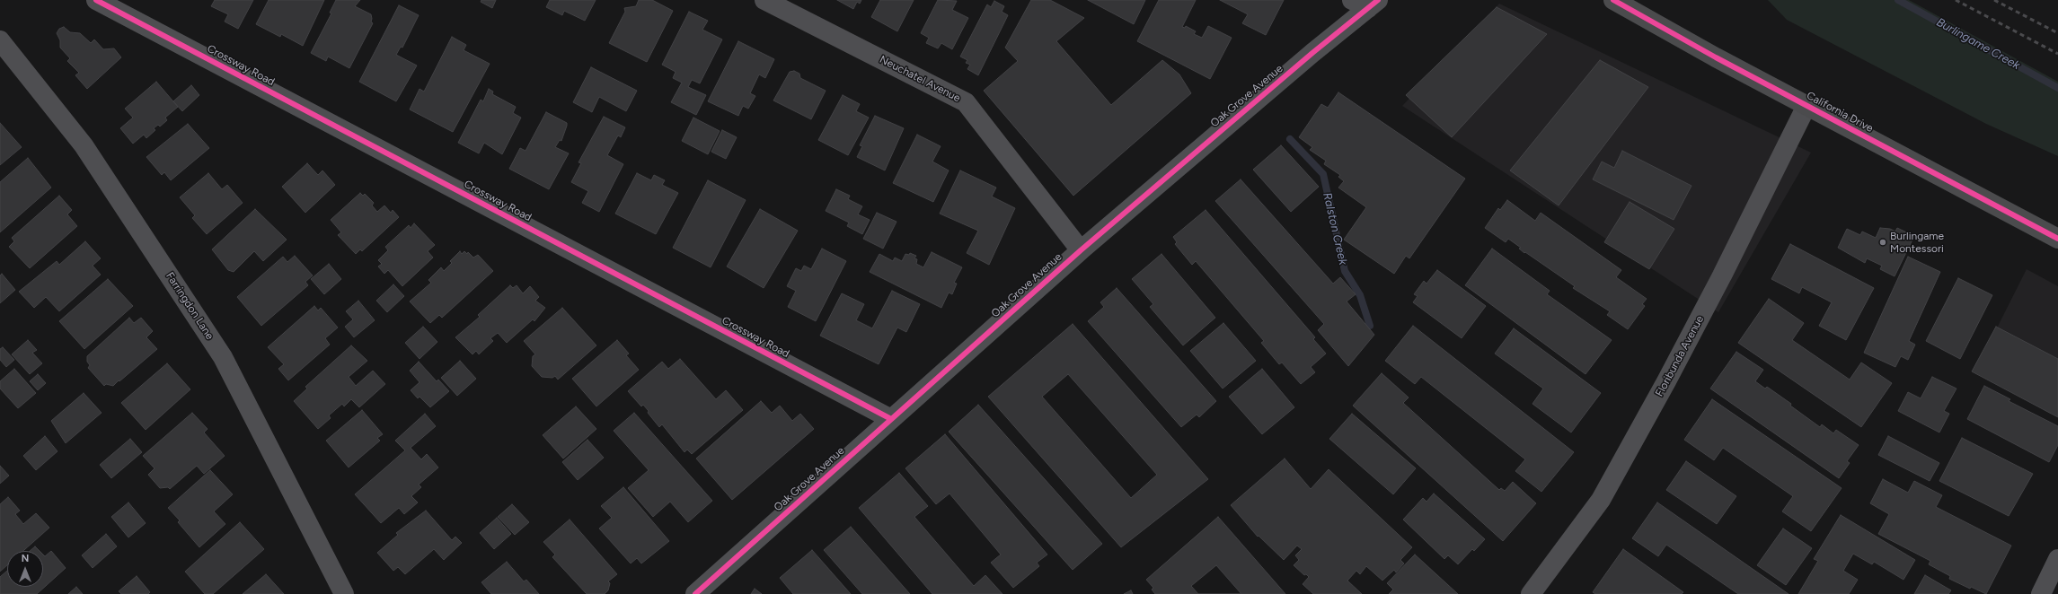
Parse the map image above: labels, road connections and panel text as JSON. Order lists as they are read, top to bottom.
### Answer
{
  "streets": {
    "main road": ["California Drive"],
    "street": [
      "Crossway Road",
      "Neuchatel Avenue",
      "Oak Grove Avenue",
      "Farringdon Lane",
      "Floribunda Avenue"
    ]
  },
  "crossings": [
    ["Crossway Road", "Oak Grove Avenue"],
    ["Neuchatel Avenue", "Oak Grove Avenue"],
    ["California Drive", "Floribunda Avenue"]
  ],
  "water": ["Burlingame Creek", "Ralston Creek"],
  "places": ["Burlingame Montessori"],
  "north": "top"
}
